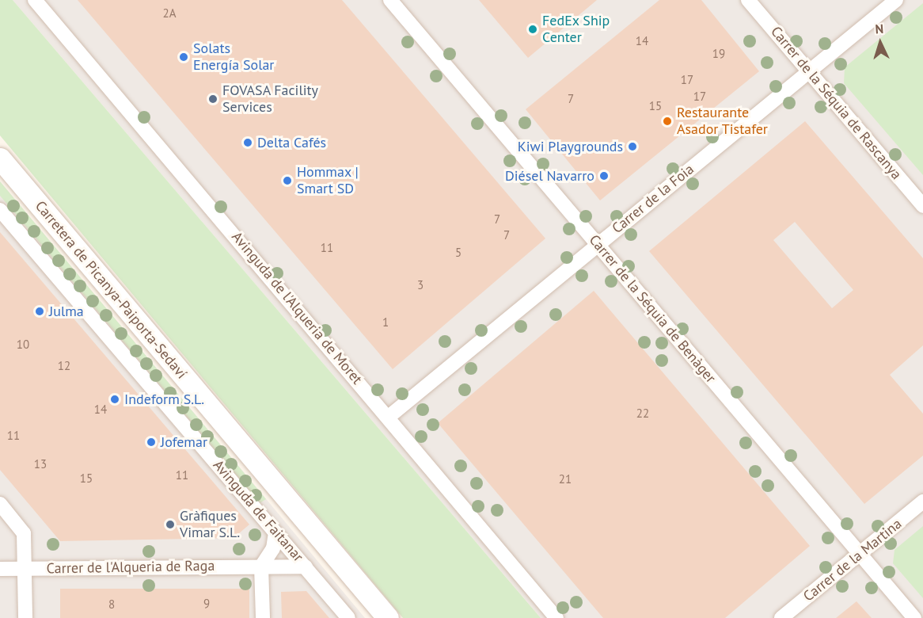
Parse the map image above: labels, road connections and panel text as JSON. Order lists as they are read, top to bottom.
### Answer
{
  "streets": {
    "main road": ["Carretera de Picanya-Paiporta-Sedaví"],
    "street": [
      "Carrer de la Séquia de Rascanya",
      "Carrer de la Foia",
      "Avinguda de l'Alqueria de Moret",
      "Carrer de la Séquia de Benàger",
      "Avinguda de Faitanar",
      "Carrer de la Martina",
      "Carrer de l'Alqueria de Raga"
    ]
  },
  "crossings": [
    ["Carrer de la Séquia de Rascanya", "Carrer de la Foia"],
    ["Carrer de la Foia", "Avinguda de l'Alqueria de Moret"],
    ["Carrer de la Foia", "Carrer de la Séquia de Benàger"],
    ["Carrer de la Séquia de Benàger", "Carrer de la Martina"],
    ["Avinguda de Faitanar", "Carrer de l'Alqueria de Raga"]
  ],
  "places": [
    "FedEx Ship Center",
    "Solats Energía Solar",
    "FOVASA Facility Services",
    "Restaurante Asador Tistafer",
    "Delta Cafés",
    "Kiwi Playgrounds",
    "Diésel Navarro",
    "Hommax | Smart SD",
    "Julma",
    "Indeform S.L.",
    "Jofemar",
    "Gràfiques Vimar S.L."
  ],
  "house_numbers": [
    "2A",
    "14",
    "19",
    "17",
    "17",
    "7",
    "15",
    "7",
    "7",
    "11",
    "5",
    "3",
    "1",
    "10",
    "12",
    "14",
    "22",
    "11",
    "13",
    "11",
    "15",
    "21",
    "9",
    "8"
  ],
  "north": "top"
}
